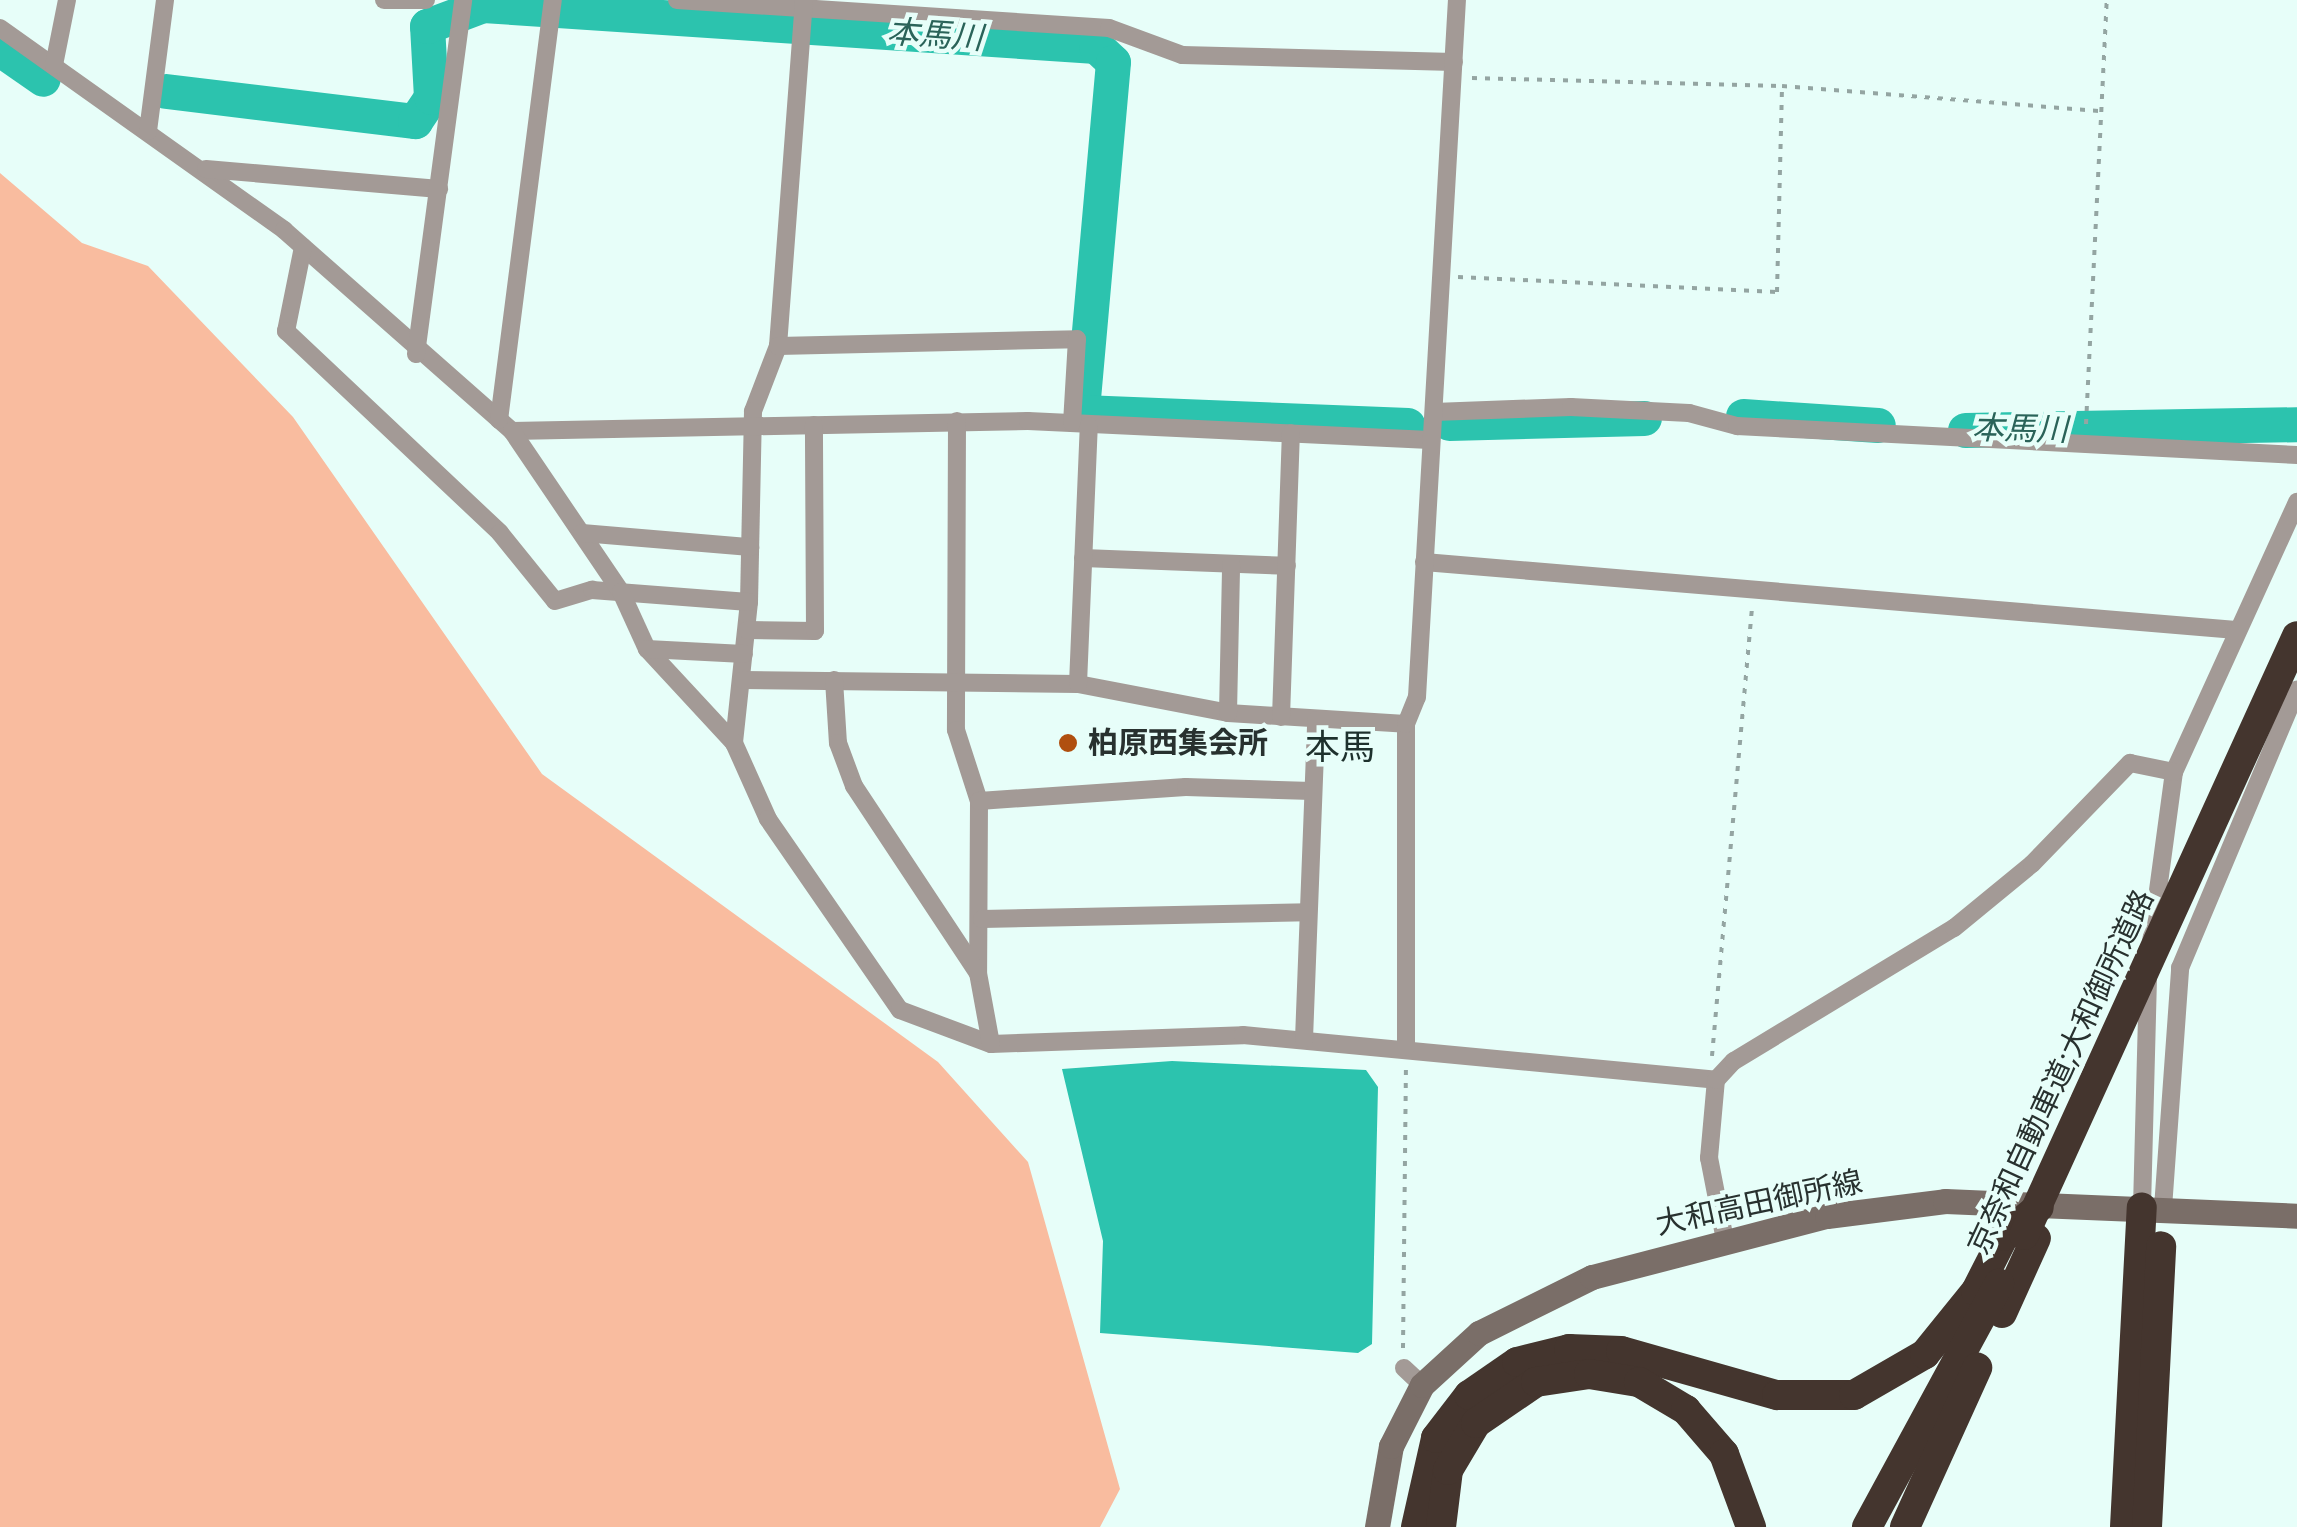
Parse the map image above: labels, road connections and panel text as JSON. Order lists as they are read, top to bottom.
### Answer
{
  "streets": {
    "highway": ["京奈和自動車道;大和御所道路"],
    "main road": ["大和高田御所線"]
  },
  "districts": ["本馬"],
  "water": ["本馬川"],
  "places": ["柏原西集会所"]
}
